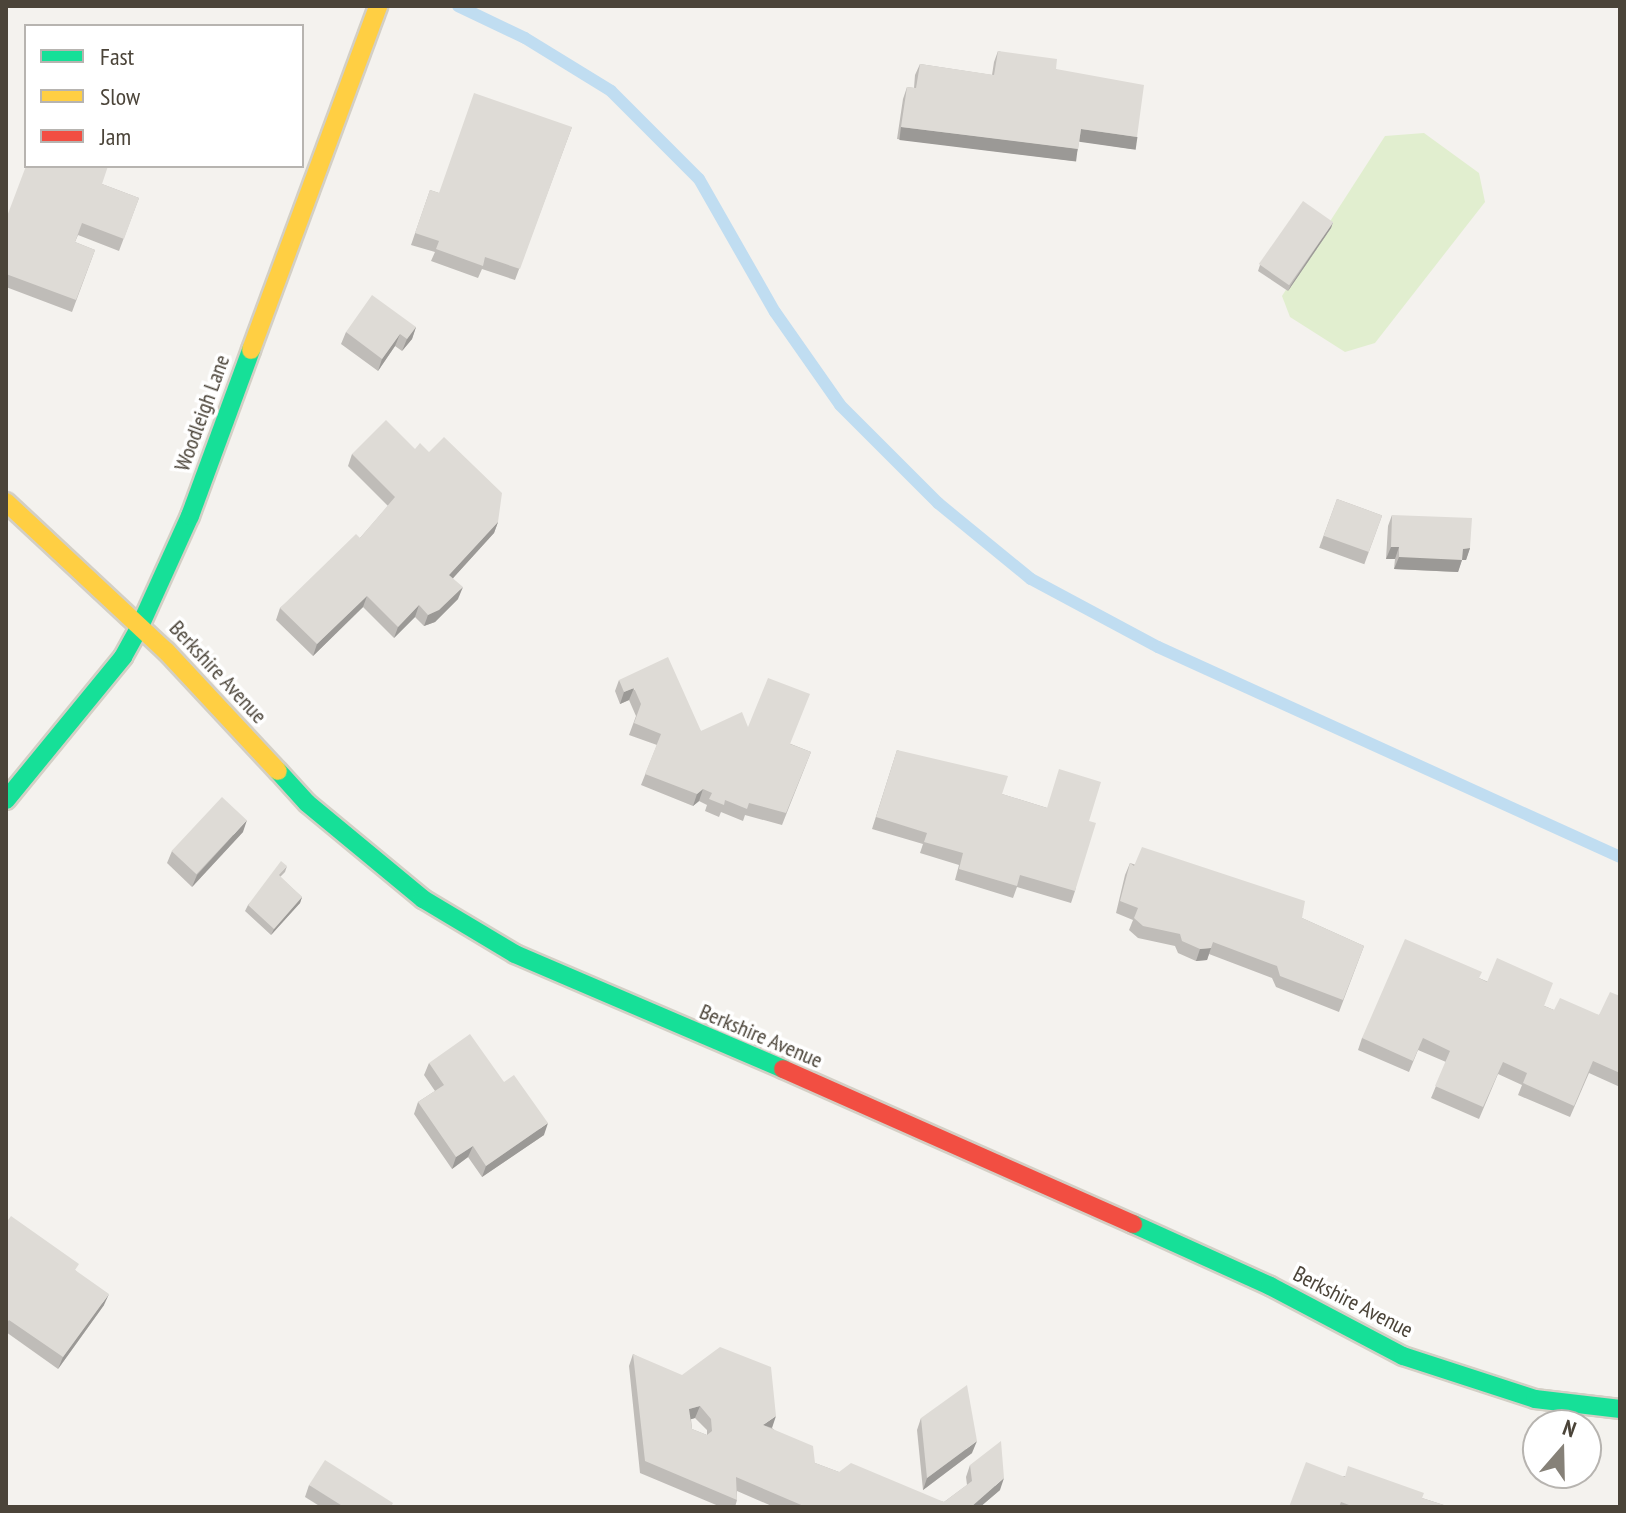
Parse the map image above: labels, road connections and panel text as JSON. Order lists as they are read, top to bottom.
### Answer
{
  "streets": {
    "street": ["Woodleigh Lane", "Berkshire Avenue"]
  },
  "crossings": [
    ["Woodleigh Lane", "Berkshire Avenue"]
  ],
  "legend": ["Fast", "Slow", "Jam"],
  "north": "top"
}
